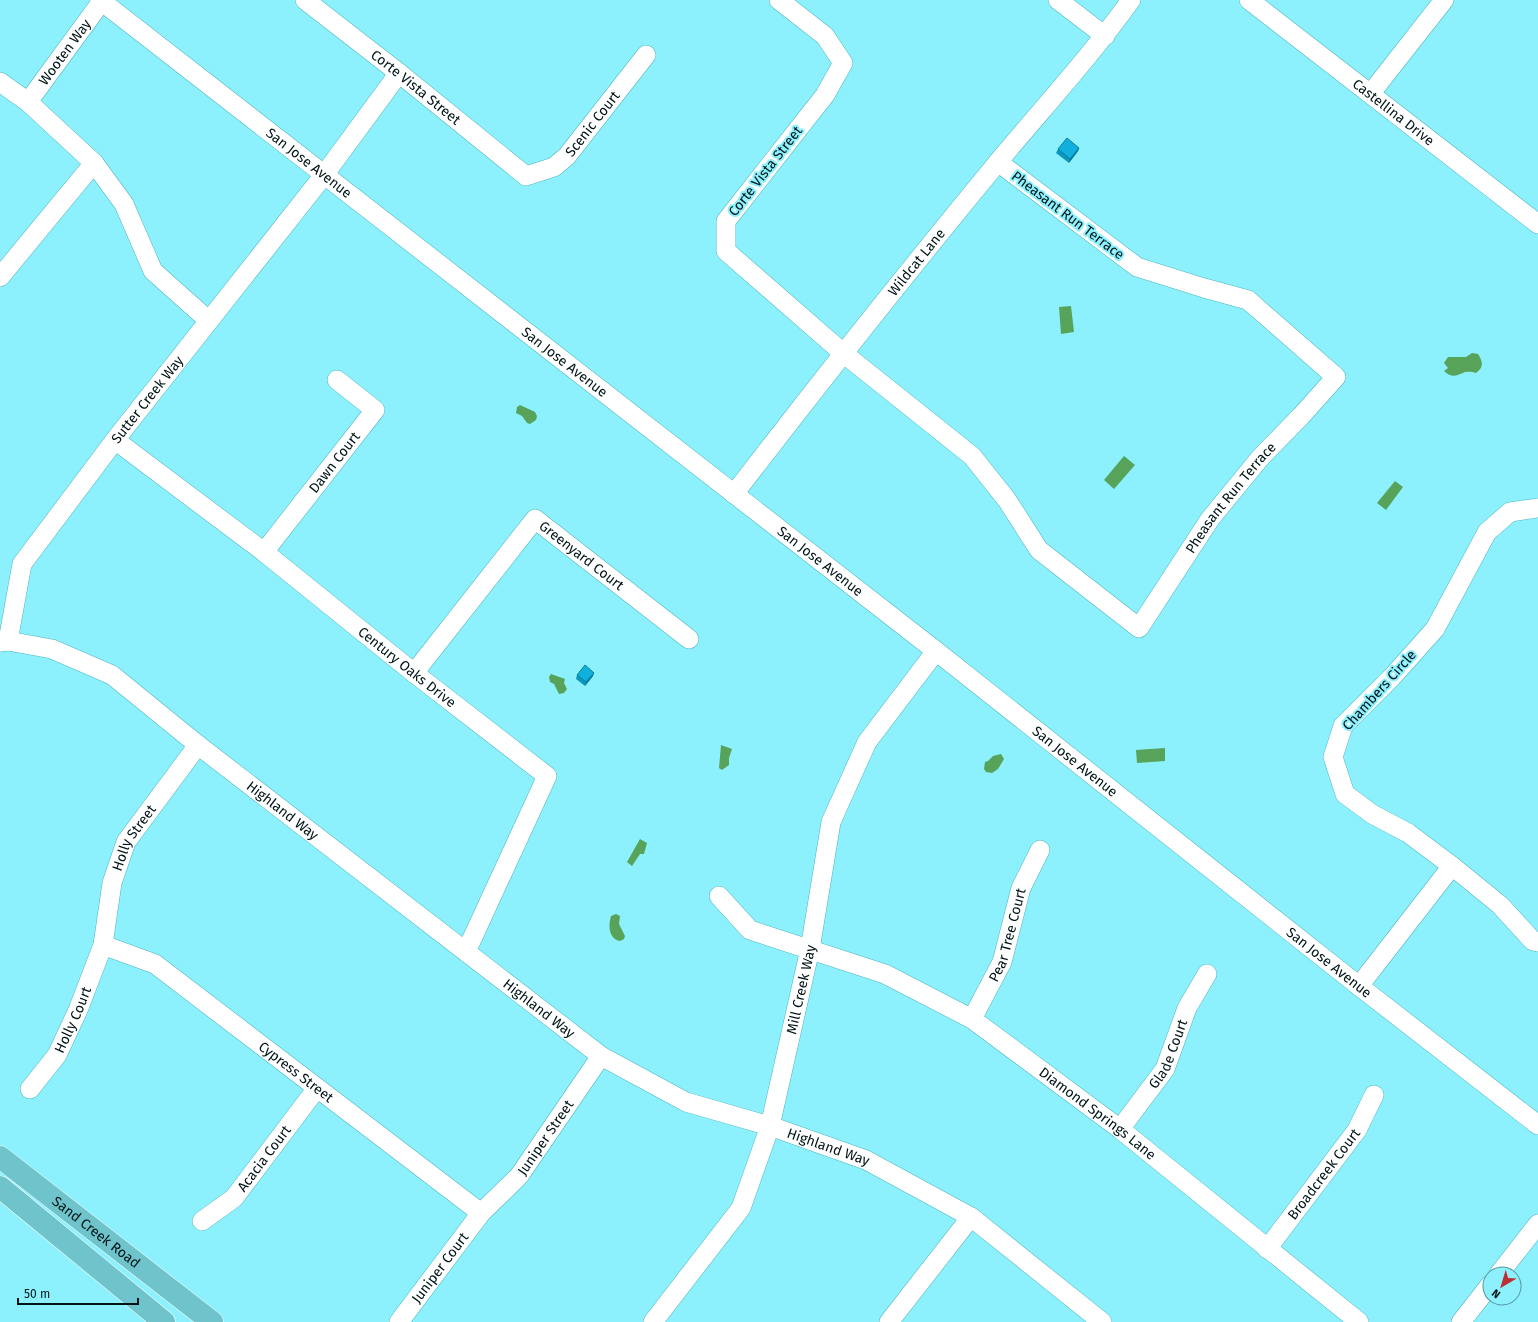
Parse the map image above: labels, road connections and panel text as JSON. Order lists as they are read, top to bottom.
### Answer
{
  "streets": {
    "main road": ["Sand Creek Road"],
    "street": [
      "Wooten Way",
      "Corte Vista Street",
      "Castellina Drive",
      "Scenic Court",
      "San Jose Avenue",
      "Pheasant Run Terrace",
      "Wildcat Lane",
      "Sutter Creek Way",
      "Dawn Court",
      "Greenyard Court",
      "Century Oaks Drive",
      "Chambers Circle",
      "Highland Way",
      "Holly Street",
      "Pear Tree Court",
      "Mill Creek Way",
      "Holly Court",
      "Glade Court",
      "Cypress Street",
      "Diamond Springs Lane",
      "Juniper Street",
      "Acacia Court",
      "Broadcreek Court",
      "Juniper Court"
    ]
  },
  "crossings": [
    ["Wooten Way", "San Jose Avenue"],
    ["Corte Vista Street", "Scenic Court"],
    ["Corte Vista Street", "Pheasant Run Terrace"],
    ["Corte Vista Street", "Wildcat Lane"],
    ["Corte Vista Street", "Sutter Creek Way"],
    ["San Jose Avenue", "Wildcat Lane"],
    ["San Jose Avenue", "Sutter Creek Way"],
    ["San Jose Avenue", "Mill Creek Way"],
    ["Pheasant Run Terrace", "Wildcat Lane"],
    ["Sutter Creek Way", "Century Oaks Drive"],
    ["Sutter Creek Way", "Highland Way"],
    ["Dawn Court", "Century Oaks Drive"],
    ["Greenyard Court", "Century Oaks Drive"],
    ["Century Oaks Drive", "Highland Way"],
    ["Highland Way", "Holly Street"],
    ["Highland Way", "Mill Creek Way"],
    ["Highland Way", "Juniper Street"],
    ["Holly Street", "Holly Court"],
    ["Holly Street", "Cypress Street"],
    ["Pear Tree Court", "Diamond Springs Lane"],
    ["Mill Creek Way", "Diamond Springs Lane"],
    ["Holly Court", "Cypress Street"],
    ["Glade Court", "Diamond Springs Lane"],
    ["Cypress Street", "Juniper Street"],
    ["Cypress Street", "Acacia Court"],
    ["Cypress Street", "Juniper Court"],
    ["Diamond Springs Lane", "Broadcreek Court"],
    ["Juniper Street", "Juniper Court"]
  ],
  "scale_bar": "50 m",
  "north": "bottom left"
}
